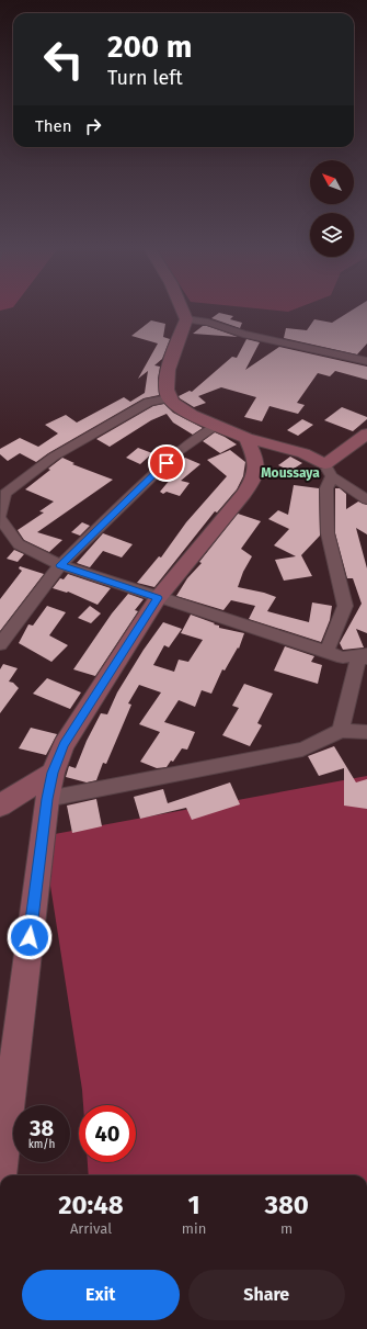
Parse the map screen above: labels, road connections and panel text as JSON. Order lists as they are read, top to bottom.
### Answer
{
  "districts": ["Moussaya"],
  "north": "top left",
  "page": {
    "turn": ["200 m", "Turn left"],
    "then": "Then",
    "speed": "38 km/h",
    "limit": "40",
    "eta": [
      "20:48",
      "Arrival",
      "1",
      "min",
      "380",
      "m"
    ],
    "buttons": ["Exit", "Share"]
  }
}
